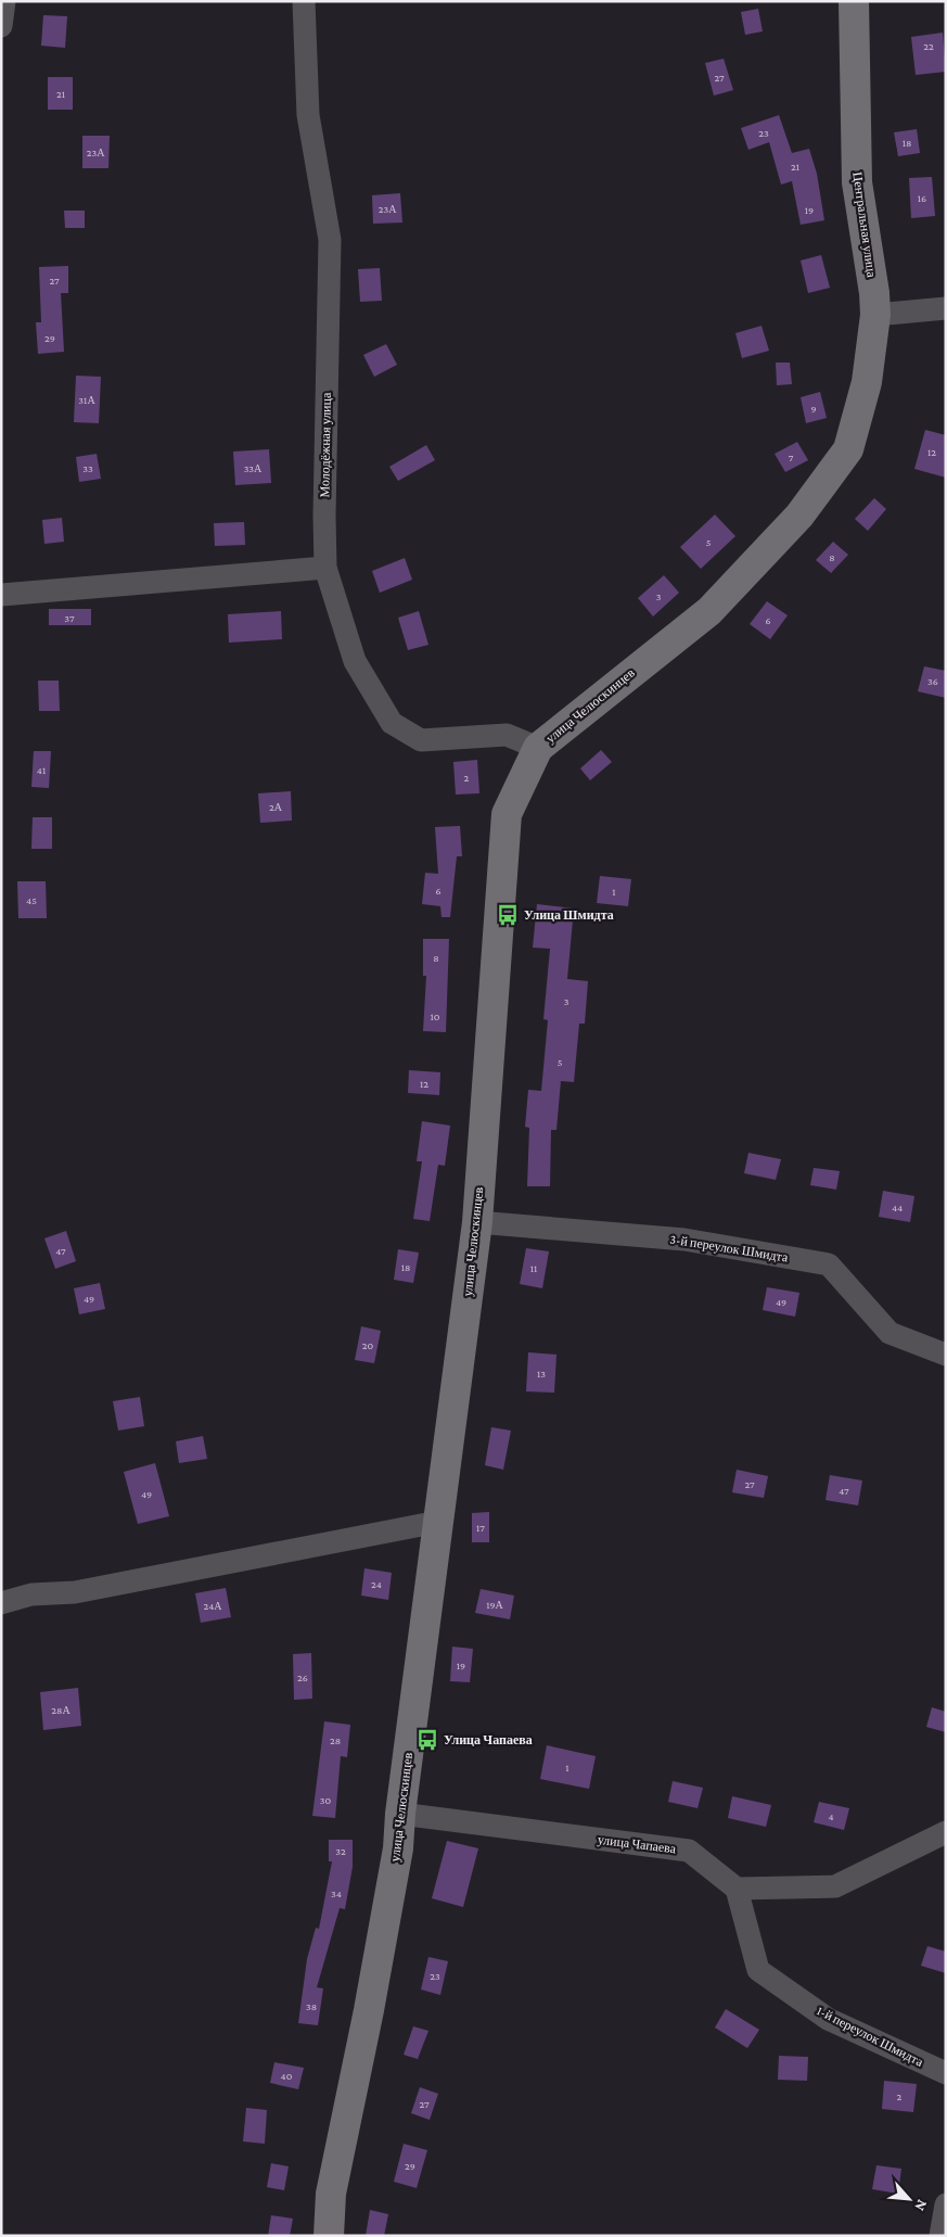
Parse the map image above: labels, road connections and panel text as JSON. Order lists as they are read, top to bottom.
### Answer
{
  "streets": {
    "street": [
      "Центральная улица",
      "Молодёжная улица",
      "улица Челюскинцев",
      "3-й переулок Шмидта",
      "улица Чапаева",
      "1-й переулок Шмидта"
    ]
  },
  "crossings": [
    ["Центральная улица", "улица Челюскинцев"],
    ["Молодёжная улица", "улица Челюскинцев"],
    ["улица Челюскинцев", "3-й переулок Шмидта"],
    ["улица Челюскинцев", "улица Чапаева"],
    ["улица Чапаева", "1-й переулок Шмидта"]
  ],
  "places": {
    "bus stop": ["Улица Шмидта", "Улица Чапаева"]
  },
  "house_numbers": [
    "22",
    "27",
    "21",
    "23",
    "18",
    "23А",
    "21",
    "16",
    "23А",
    "19",
    "27",
    "29",
    "31А",
    "9",
    "12",
    "7",
    "33",
    "33А",
    "5",
    "8",
    "3",
    "37",
    "6",
    "36",
    "41",
    "2",
    "2А",
    "6",
    "1",
    "45",
    "8",
    "3",
    "10",
    "5",
    "12",
    "44",
    "47",
    "18",
    "11",
    "49",
    "49",
    "20",
    "13",
    "27",
    "47",
    "49",
    "17",
    "24",
    "19А",
    "24А",
    "19",
    "26",
    "28А",
    "28",
    "1",
    "30",
    "4",
    "32",
    "34",
    "23",
    "38",
    "40",
    "2",
    "27",
    "29"
  ],
  "north": "bottom right"
}
